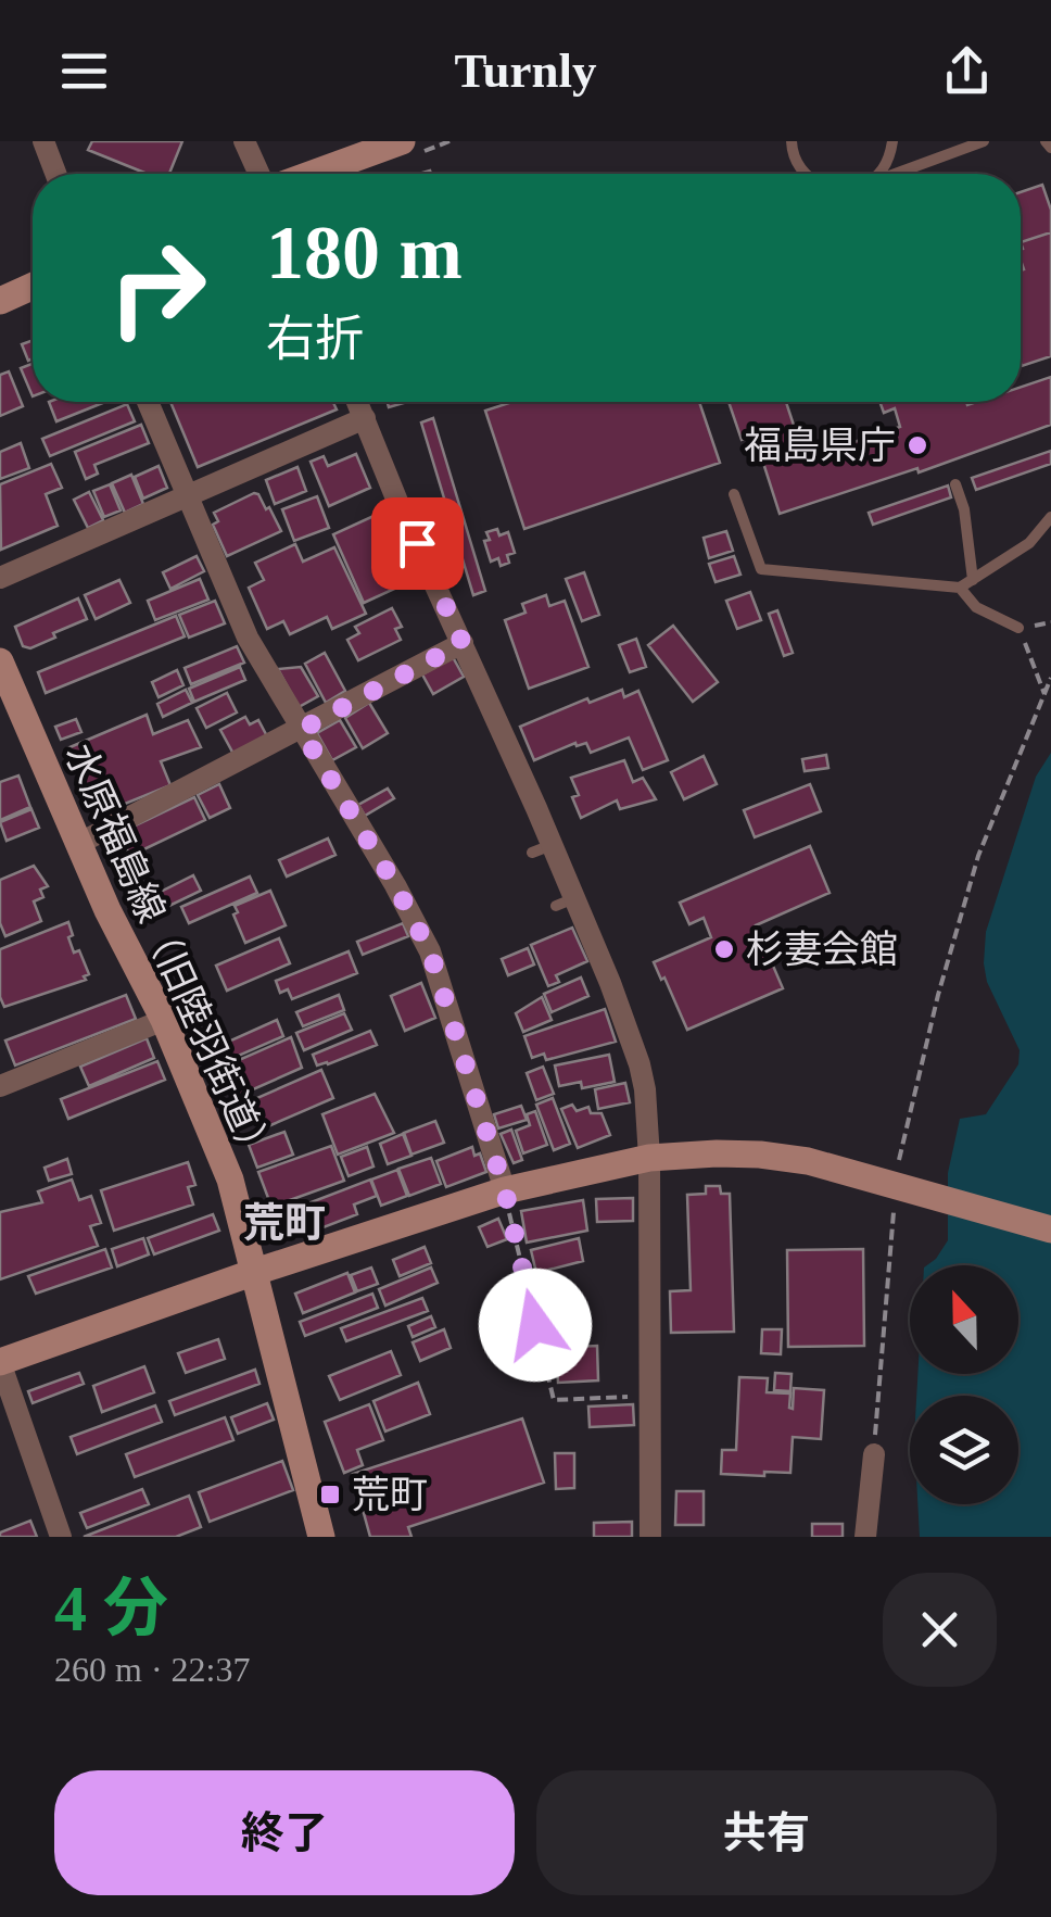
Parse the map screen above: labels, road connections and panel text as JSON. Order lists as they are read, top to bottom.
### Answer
{
  "streets": {
    "main road": ["水原福島線（旧陸羽街道）"]
  },
  "districts": ["荒町"],
  "places": {
    "other": ["福島県庁", "杉妻会館"],
    "transit": ["荒町"]
  },
  "north": "top",
  "page": {
    "header": "Turnly",
    "turn": ["180 m", "右折"],
    "heading": ["4 分", "260 m · 22:37"],
    "buttons": ["終了", "共有"]
  }
}
